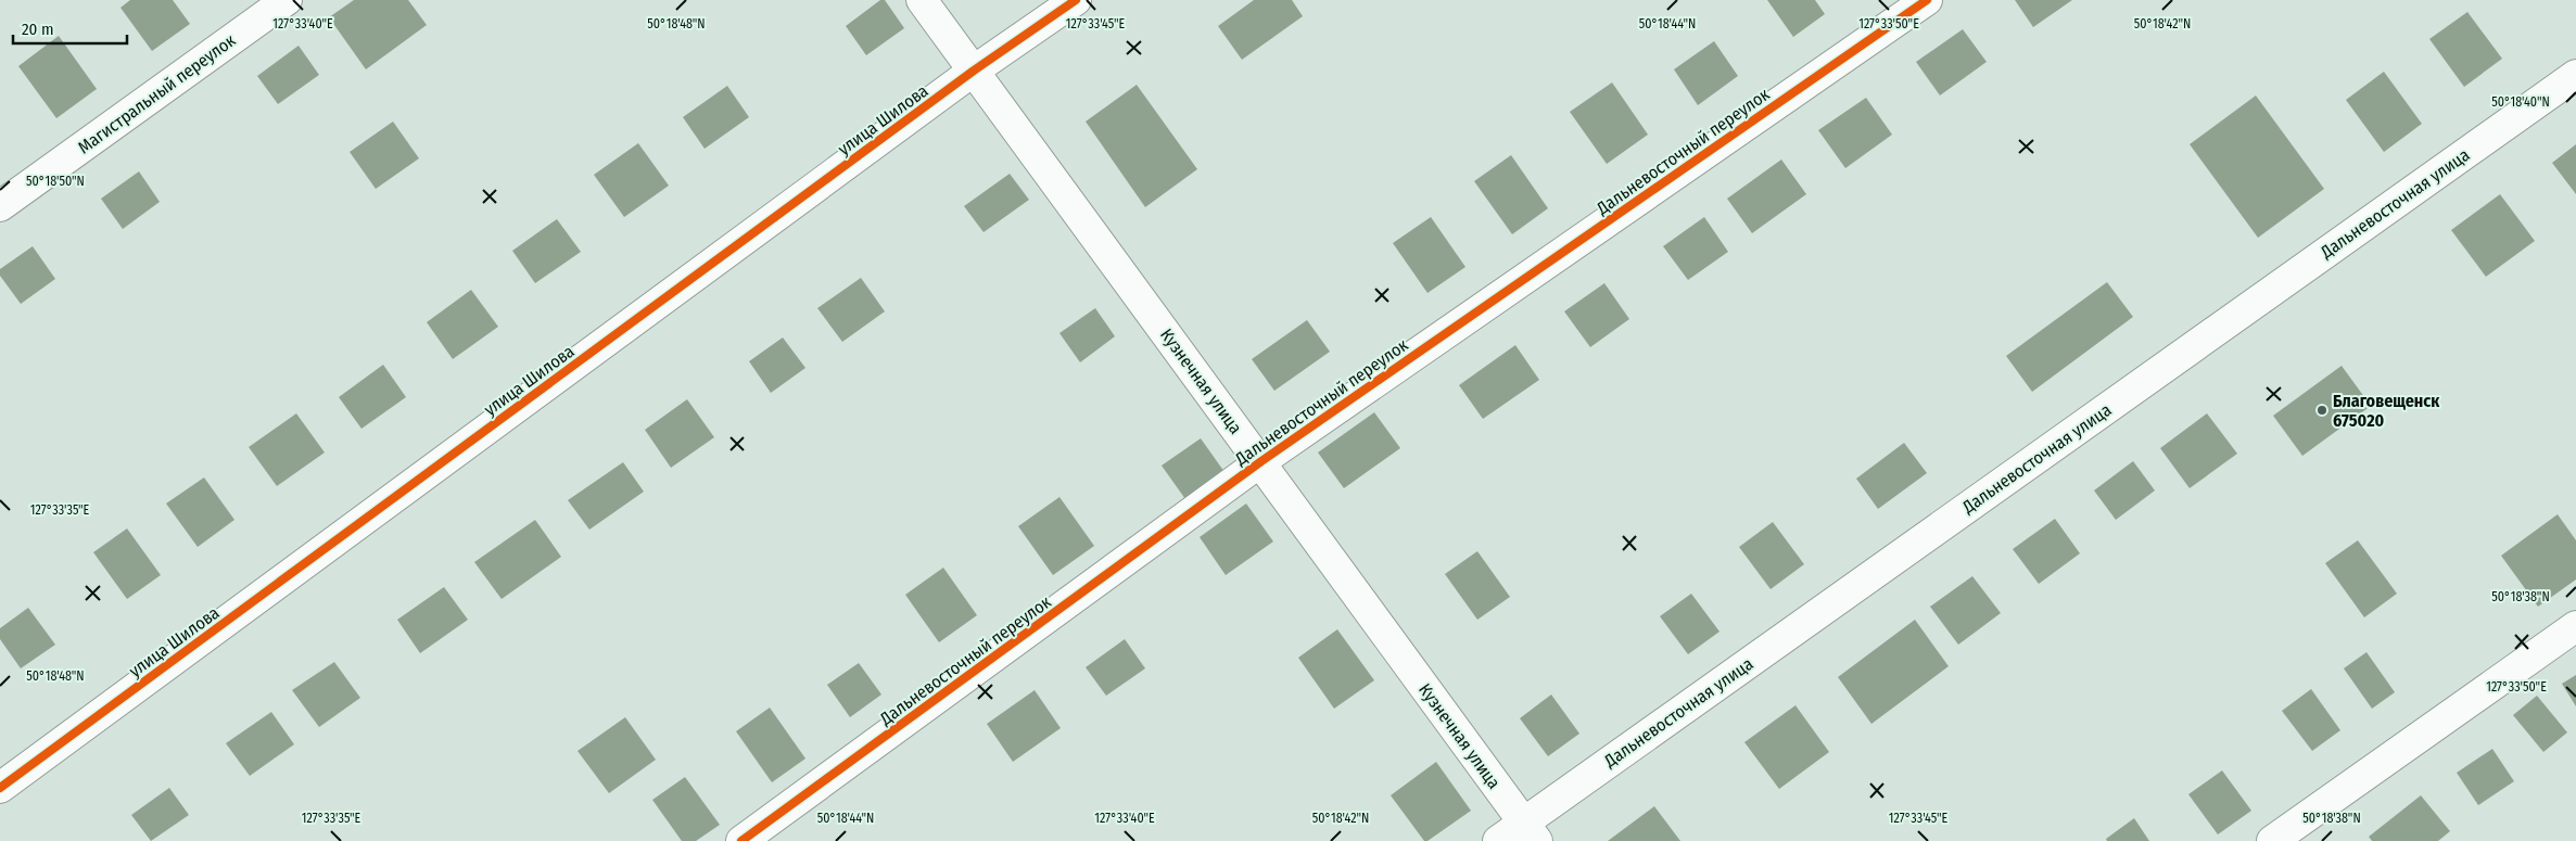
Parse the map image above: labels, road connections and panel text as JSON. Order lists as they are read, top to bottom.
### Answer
{
  "streets": {
    "street": [
      "Магистральный переулок",
      "улица Шилова",
      "Дальневосточный переулок",
      "Дальневосточная улица",
      "Кузнечная улица"
    ]
  },
  "crossings": [
    ["улица Шилова", "Кузнечная улица"],
    ["Дальневосточный переулок", "Кузнечная улица"],
    ["Дальневосточная улица", "Кузнечная улица"]
  ],
  "places": ["Благовещенск 675020"],
  "scale_bar": "20 m",
  "coordinates": [
    "127°33'50\"E",
    "127°33'40\"E",
    "50°18'48\"N",
    "127°33'45\"E",
    "50°18'44\"N",
    "50°18'42\"N",
    "50°18'40\"N",
    "50°18'50\"N",
    "127°33'35\"E",
    "50°18'38\"N"
  ]
}
